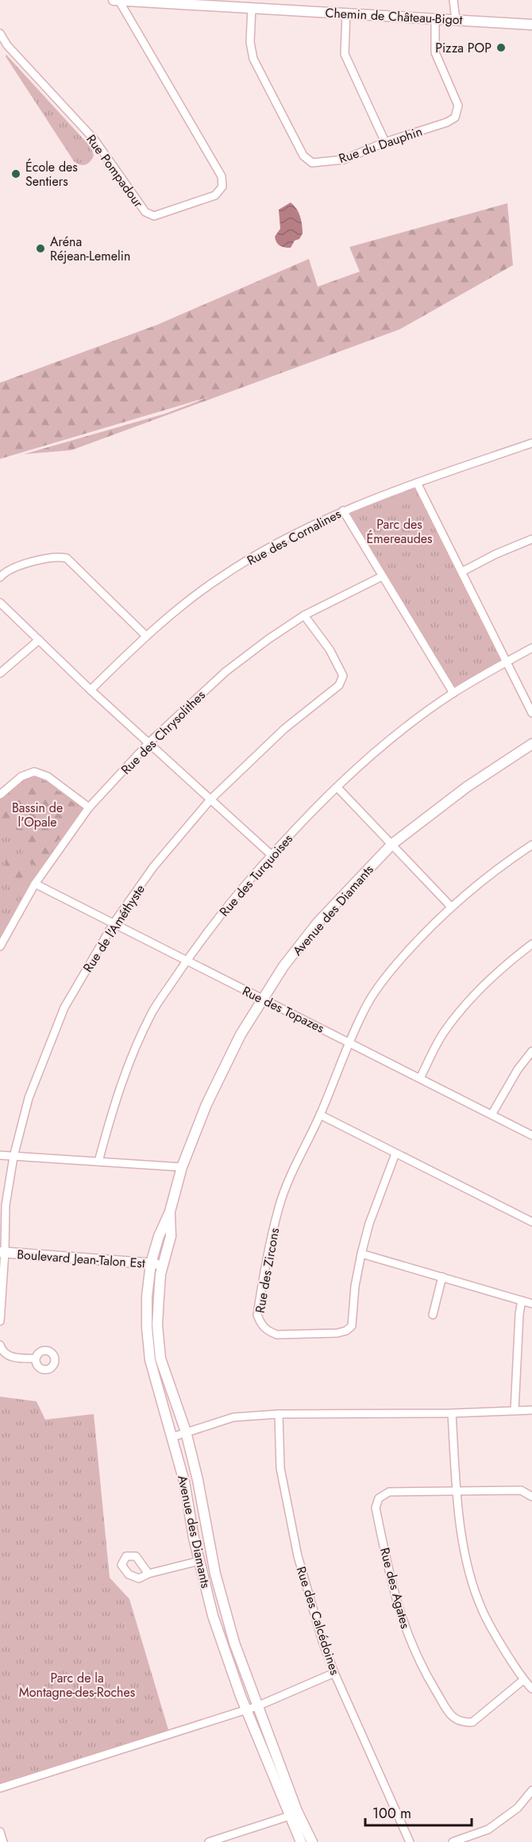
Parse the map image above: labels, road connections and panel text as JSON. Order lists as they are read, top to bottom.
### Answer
{
  "streets": {
    "street": [
      "Chemin de Château-Bigot",
      "Rue du Dauphin",
      "Rue Pompadour",
      "Rue des Cornalines",
      "Rue des Chrysolithes",
      "Rue des Turquoises",
      "Avenue des Diamants",
      "Rue de l'Améthyste",
      "Rue des Topazes",
      "Boulevard Jean-Talon Est",
      "Rue des Zircons",
      "Rue des Agates",
      "Rue des Calcédoines"
    ]
  },
  "crossings": [
    ["Chemin de Château-Bigot", "Rue du Dauphin"],
    ["Chemin de Château-Bigot", "Rue Pompadour"],
    ["Rue des Chrysolithes", "Rue de l'Améthyste"],
    ["Rue des Chrysolithes", "Rue des Topazes"],
    ["Rue des Turquoises", "Rue des Topazes"],
    ["Avenue des Diamants", "Rue des Topazes"],
    ["Avenue des Diamants", "Boulevard Jean-Talon Est"],
    ["Rue de l'Améthyste", "Rue des Topazes"],
    ["Rue de l'Améthyste", "Boulevard Jean-Talon Est"],
    ["Rue des Topazes", "Rue des Zircons"]
  ],
  "parks": ["Parc des Émereaudes", "Bassin de l'Opale", "Parc de la Montagne-des-Roches"],
  "places": ["Pizza POP", "École des Sentiers", "Aréna Réjean‑Lemelin"],
  "scale_bar": "100 m"
}
